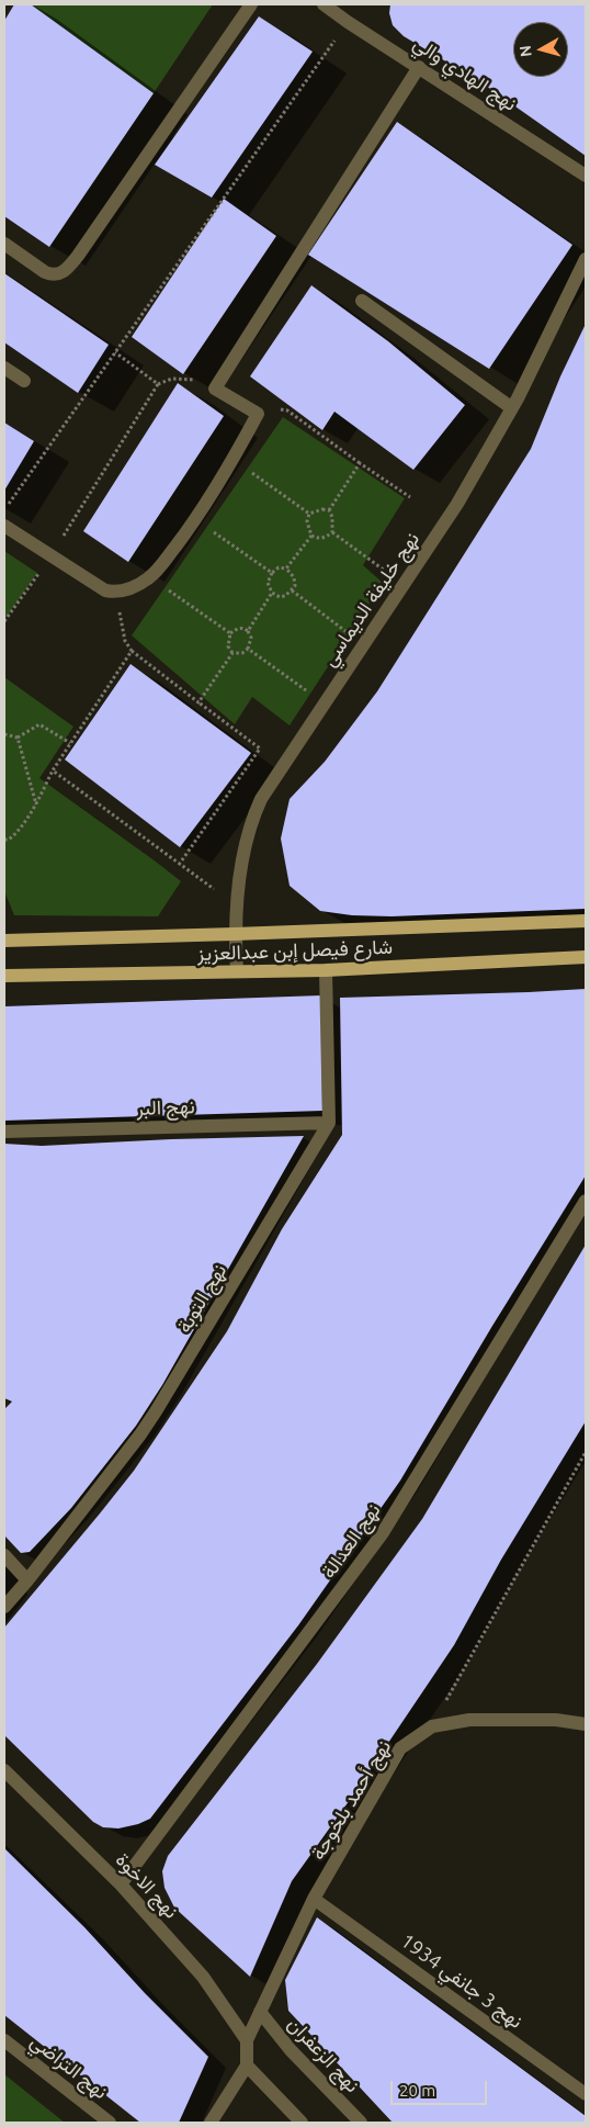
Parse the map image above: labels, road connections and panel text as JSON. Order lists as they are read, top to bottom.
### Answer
{
  "streets": {
    "main road": ["شارع فيصل إبن عبدالعزيز"],
    "street": [
      "نهج الهادي والي",
      "نهج خليفة الديماسي",
      "نهج البر",
      "نهج التوبة",
      "نهج العدالة",
      "نهج أحمد بلخوجة",
      "نهج الاخوة",
      "نهج 3 جانفي 1934",
      "نهج الزعفران",
      "نهج التراضي"
    ]
  },
  "crossings": [
    ["نهج خليفة الديماسي", "شارع فيصل إبن عبدالعزيز"],
    ["نهج البر", "نهج التوبة"],
    ["نهج العدالة", "نهج الاخوة"],
    ["نهج أحمد بلخوجة", "نهج الاخوة"],
    ["نهج أحمد بلخوجة", "نهج 3 جانفي 1934"],
    ["نهج أحمد بلخوجة", "نهج الزعفران"]
  ],
  "scale_bar": "20 m",
  "north": "left"
}
